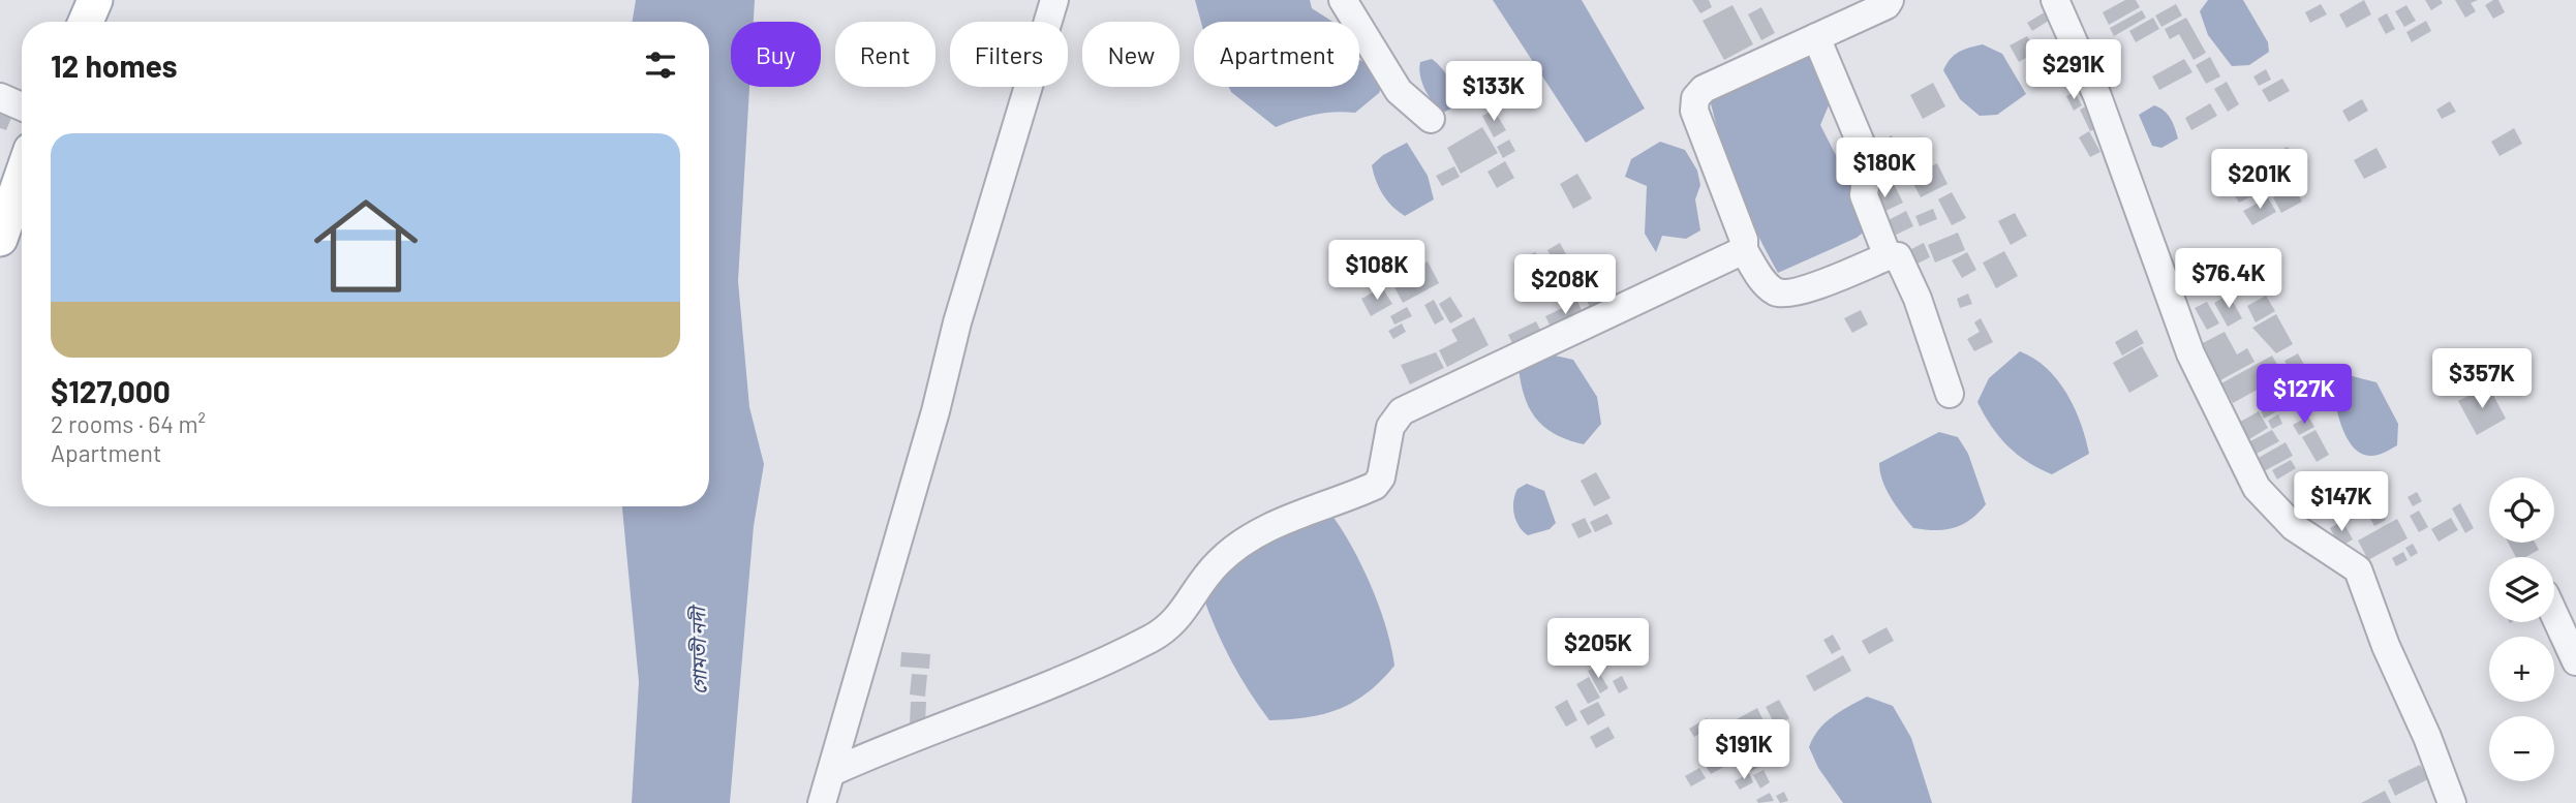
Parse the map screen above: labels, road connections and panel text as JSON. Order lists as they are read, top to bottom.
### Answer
{
  "water": ["গোমতী নদী"],
  "page": {
    "chip": [
      "Buy",
      "Rent",
      "Filters",
      "New",
      "Apartment"
    ],
    "heading": "12 homes",
    "price": [
      "$291K",
      "$133K",
      "$180K",
      "$201K",
      "$108K",
      "$76.4K",
      "$208K",
      "$357K",
      "$127K",
      "$147K",
      "$205K",
      "$191K"
    ],
    "list": [
      {
        "name": "$127,000",
        "note": "2 rooms · 64 m² · Apartment"
      }
    ],
    "map_buttons": ["+", "−"]
  }
}
